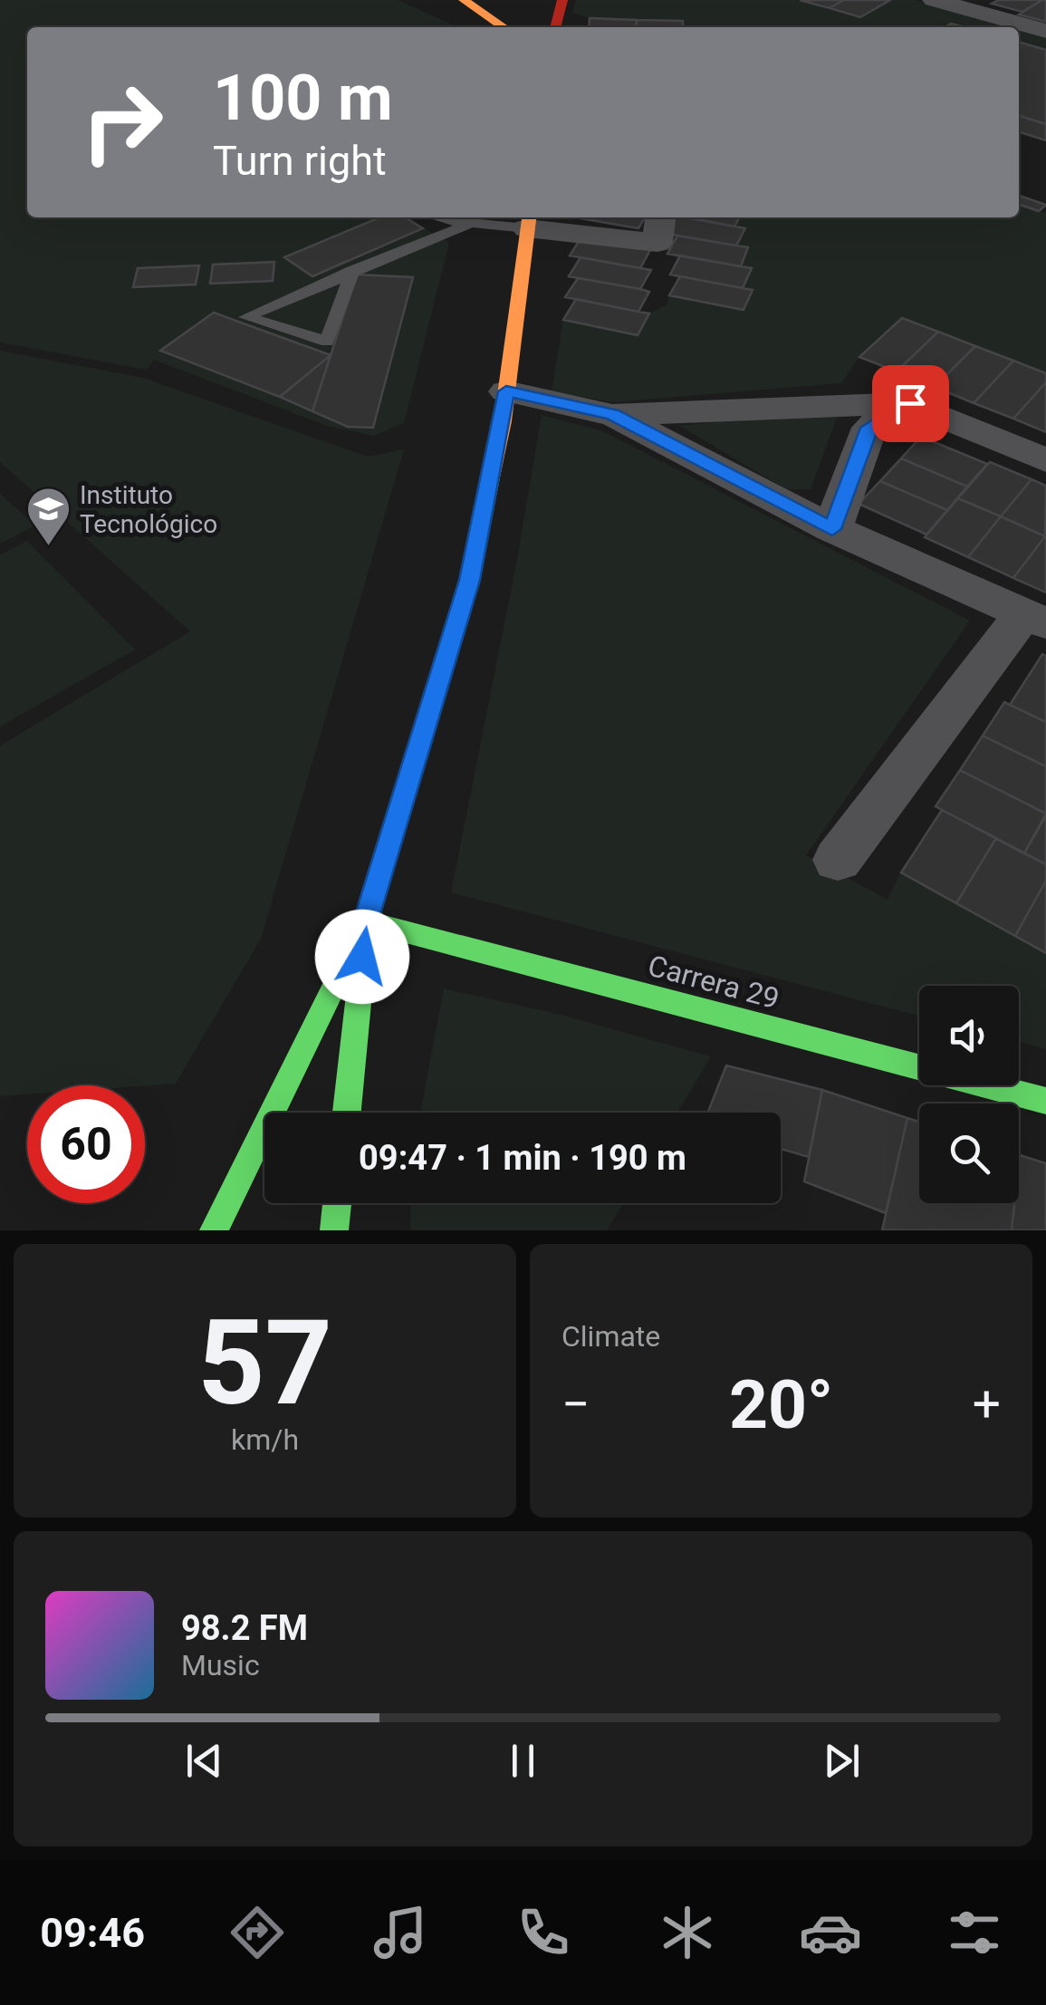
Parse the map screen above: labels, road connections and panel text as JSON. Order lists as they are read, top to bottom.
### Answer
{
  "streets": {
    "main road": ["Carrera 29"]
  },
  "places": {
    "school or university": ["Instituto Tecnológico"]
  },
  "page": {
    "turn": ["100 m", "Turn right"],
    "limit": "60",
    "trip": "09:47 · 1 min · 190 m",
    "tile": [
      ["57", "km/h"],
      "Climate"
    ],
    "heat": ["−", "20°", "+"],
    "song": ["98.2 FM", "Music"],
    "tabs": "09:46"
  }
}
